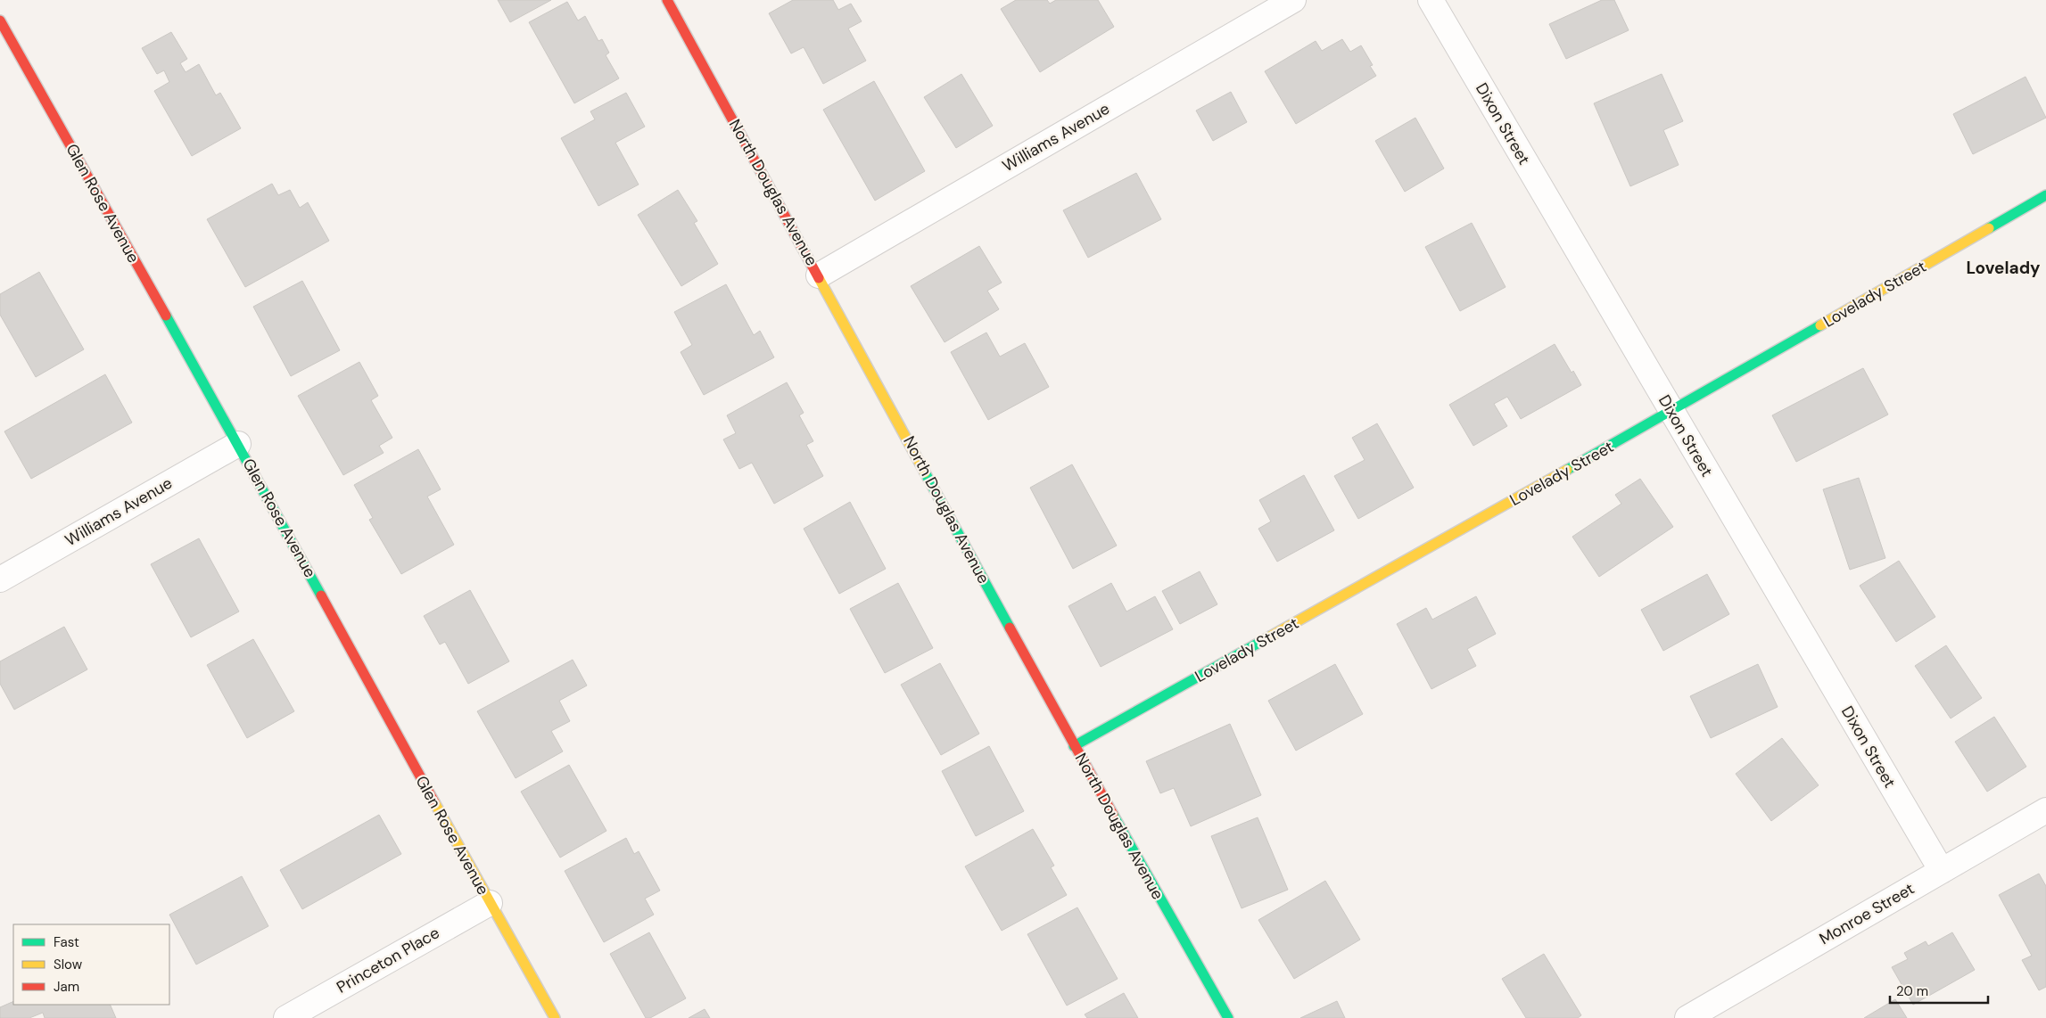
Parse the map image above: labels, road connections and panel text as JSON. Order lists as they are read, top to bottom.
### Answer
{
  "streets": {
    "street": [
      "Dixon Street",
      "Williams Avenue",
      "North Douglas Avenue",
      "Glen Rose Avenue",
      "Lovelady Street",
      "Monroe Street",
      "Princeton Place"
    ]
  },
  "crossings": [
    ["Dixon Street", "Lovelady Street"],
    ["Dixon Street", "Monroe Street"],
    ["Williams Avenue", "North Douglas Avenue"],
    ["Williams Avenue", "Glen Rose Avenue"],
    ["North Douglas Avenue", "Lovelady Street"],
    ["Glen Rose Avenue", "Princeton Place"]
  ],
  "districts": ["Lovelady"],
  "legend": ["Fast", "Slow", "Jam"],
  "scale_bar": "20 m"
}
